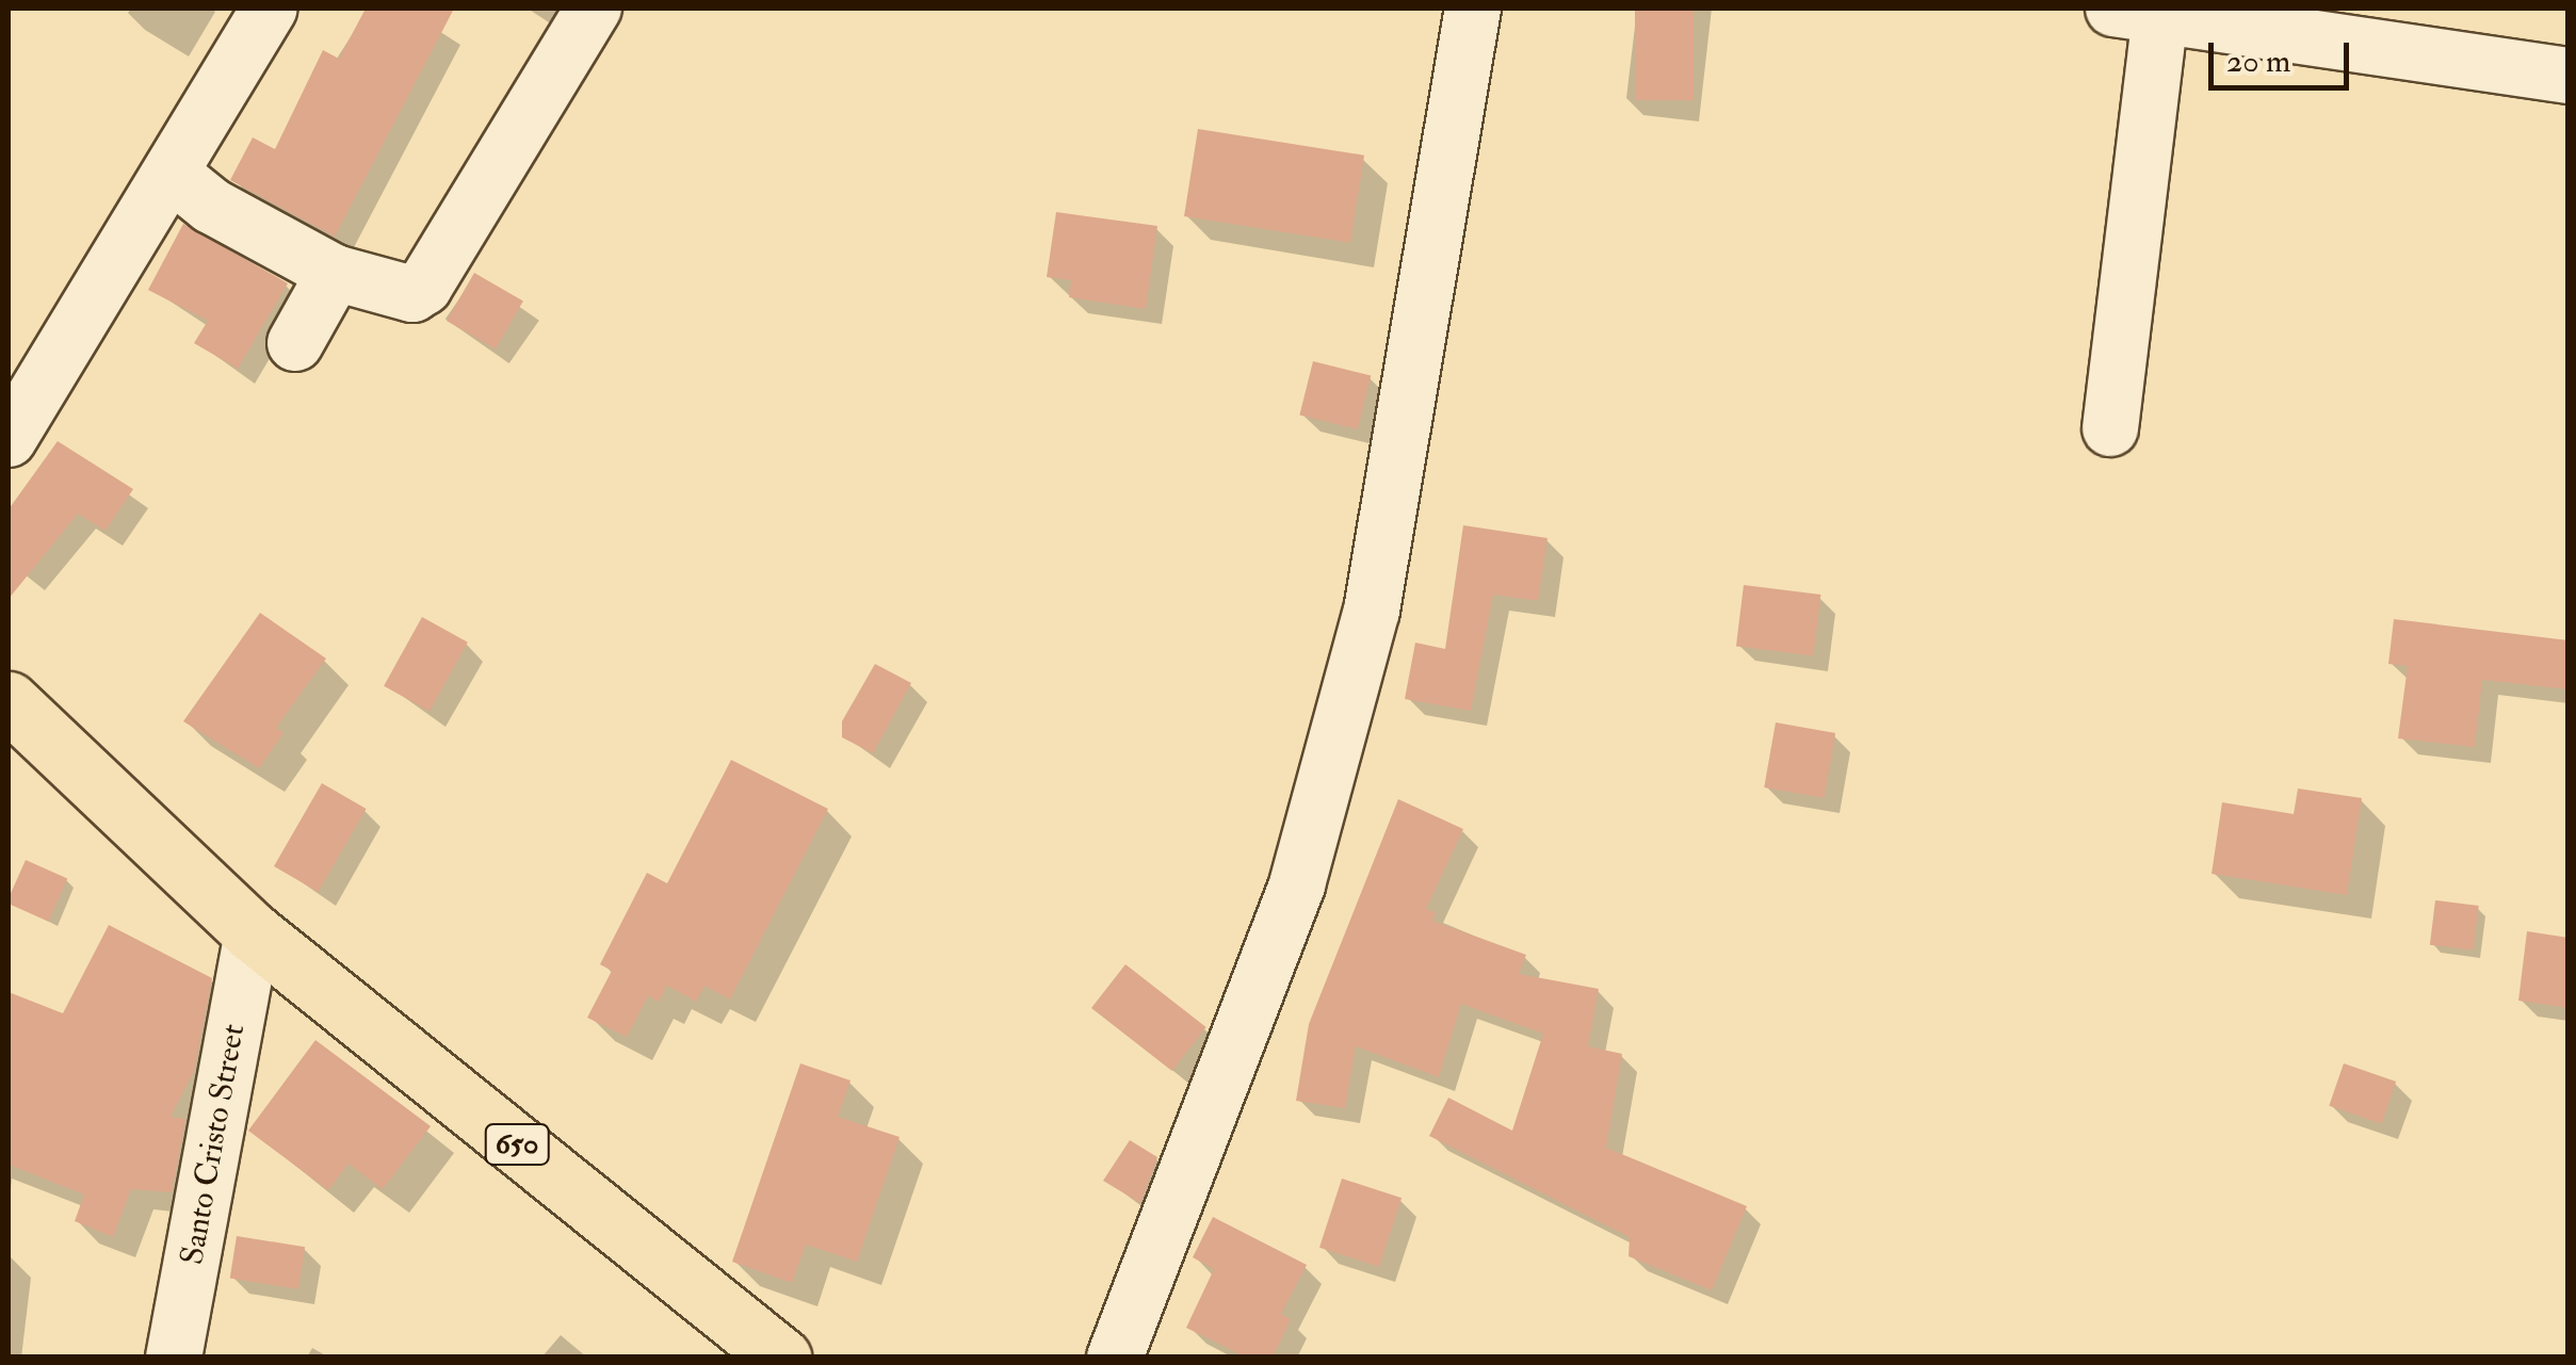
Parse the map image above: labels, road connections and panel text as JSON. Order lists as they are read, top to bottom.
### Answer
{
  "streets": {
    "main road": ["650"],
    "street": ["Santo Cristo Street"]
  },
  "crossings": [
    ["Santo Cristo Street", "650"]
  ],
  "scale_bar": "20 m"
}
